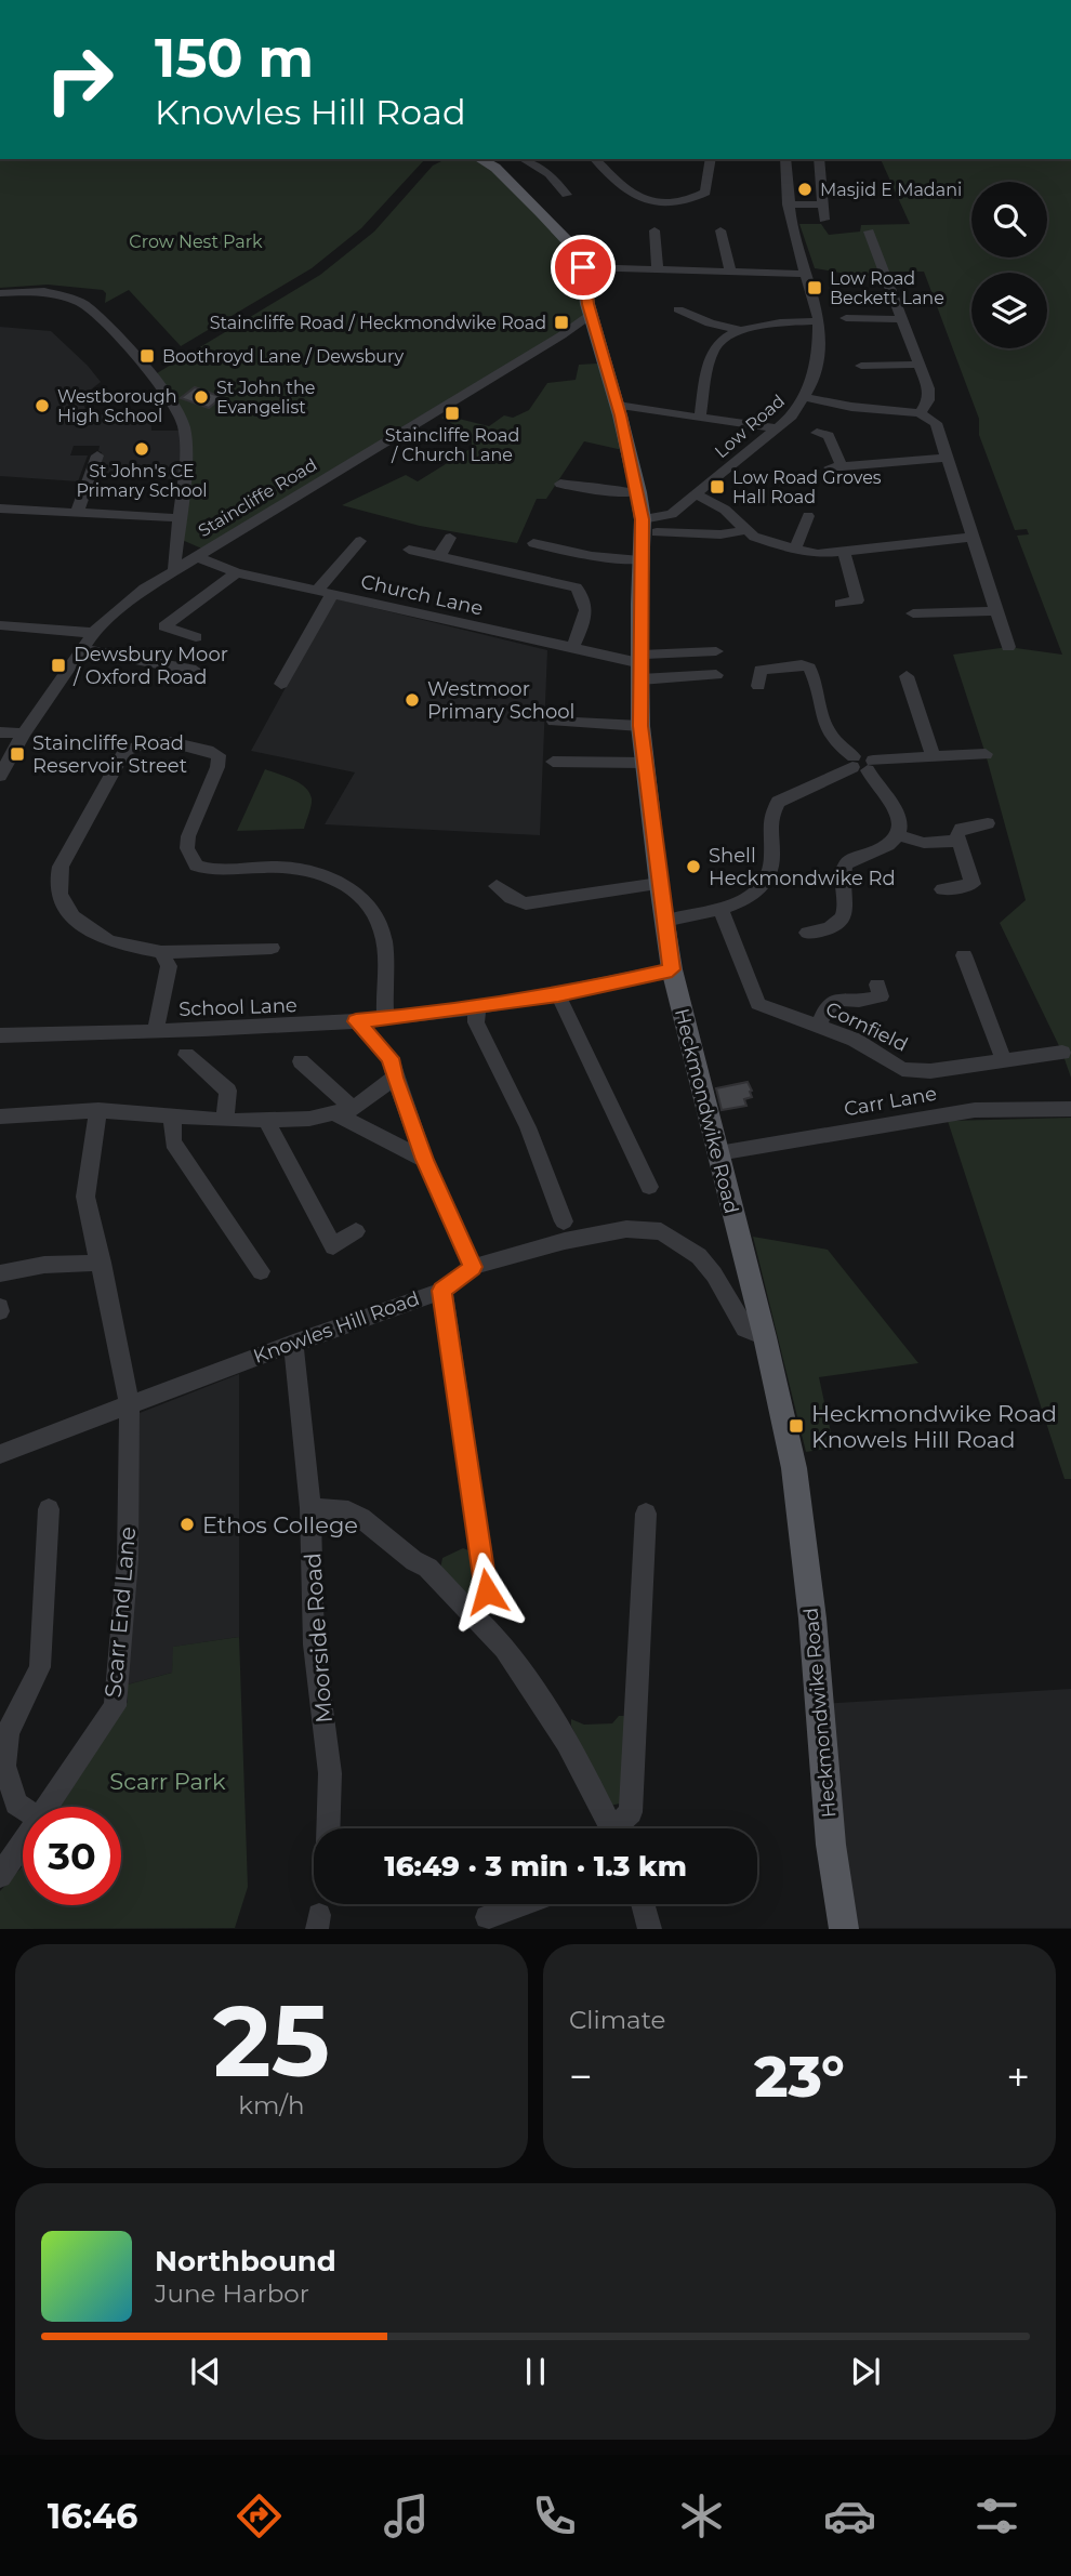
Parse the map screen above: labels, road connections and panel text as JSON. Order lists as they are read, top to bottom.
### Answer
{
  "streets": {
    "main road": ["Heckmondwike Road"],
    "street": [
      "Low Road",
      "Staincliffe Road",
      "Church Lane",
      "School Lane",
      "Cornfield",
      "Carr Lane",
      "Knowles Hill Road",
      "Scarr End Lane",
      "Moorside Road"
    ]
  },
  "crossings": [
    ["Low Road", "Heckmondwike Road"],
    ["Staincliffe Road", "Church Lane"],
    ["Staincliffe Road", "Heckmondwike Road"],
    ["Church Lane", "Heckmondwike Road"],
    ["School Lane", "Heckmondwike Road"],
    ["Carr Lane", "Heckmondwike Road"],
    ["Heckmondwike Road", "Knowles Hill Road"],
    ["Knowles Hill Road", "Scarr End Lane"],
    ["Knowles Hill Road", "Moorside Road"]
  ],
  "parks": ["Crow Nest Park", "Scarr Park"],
  "places": {
    "other": [
      "Masjid E Madani",
      "St John the Evangelist",
      "Westborough High School",
      "St John's CE Primary School",
      "Westmoor Primary School",
      "Shell Heckmondwike Rd",
      "Ethos College"
    ],
    "transit": [
      "Low Road Beckett Lane",
      "Staincliffe Road / Heckmondwike Road",
      "Boothroyd Lane / Dewsbury",
      "Staincliffe Road / Church Lane",
      "Low Road Groves Hall Road",
      "Dewsbury Moor / Oxford Road",
      "Staincliffe Road Reservoir Street",
      "Heckmondwike Road Knowels Hill Road"
    ]
  },
  "page": {
    "turn": ["150 m", "Knowles Hill Road"],
    "limit": "30",
    "trip": "16:49 · 3 min · 1.3 km",
    "tile": [
      ["25", "km/h"],
      "Climate"
    ],
    "heat": ["−", "23°", "+"],
    "song": ["Northbound", "June Harbor"],
    "tabs": "16:46"
  }
}
